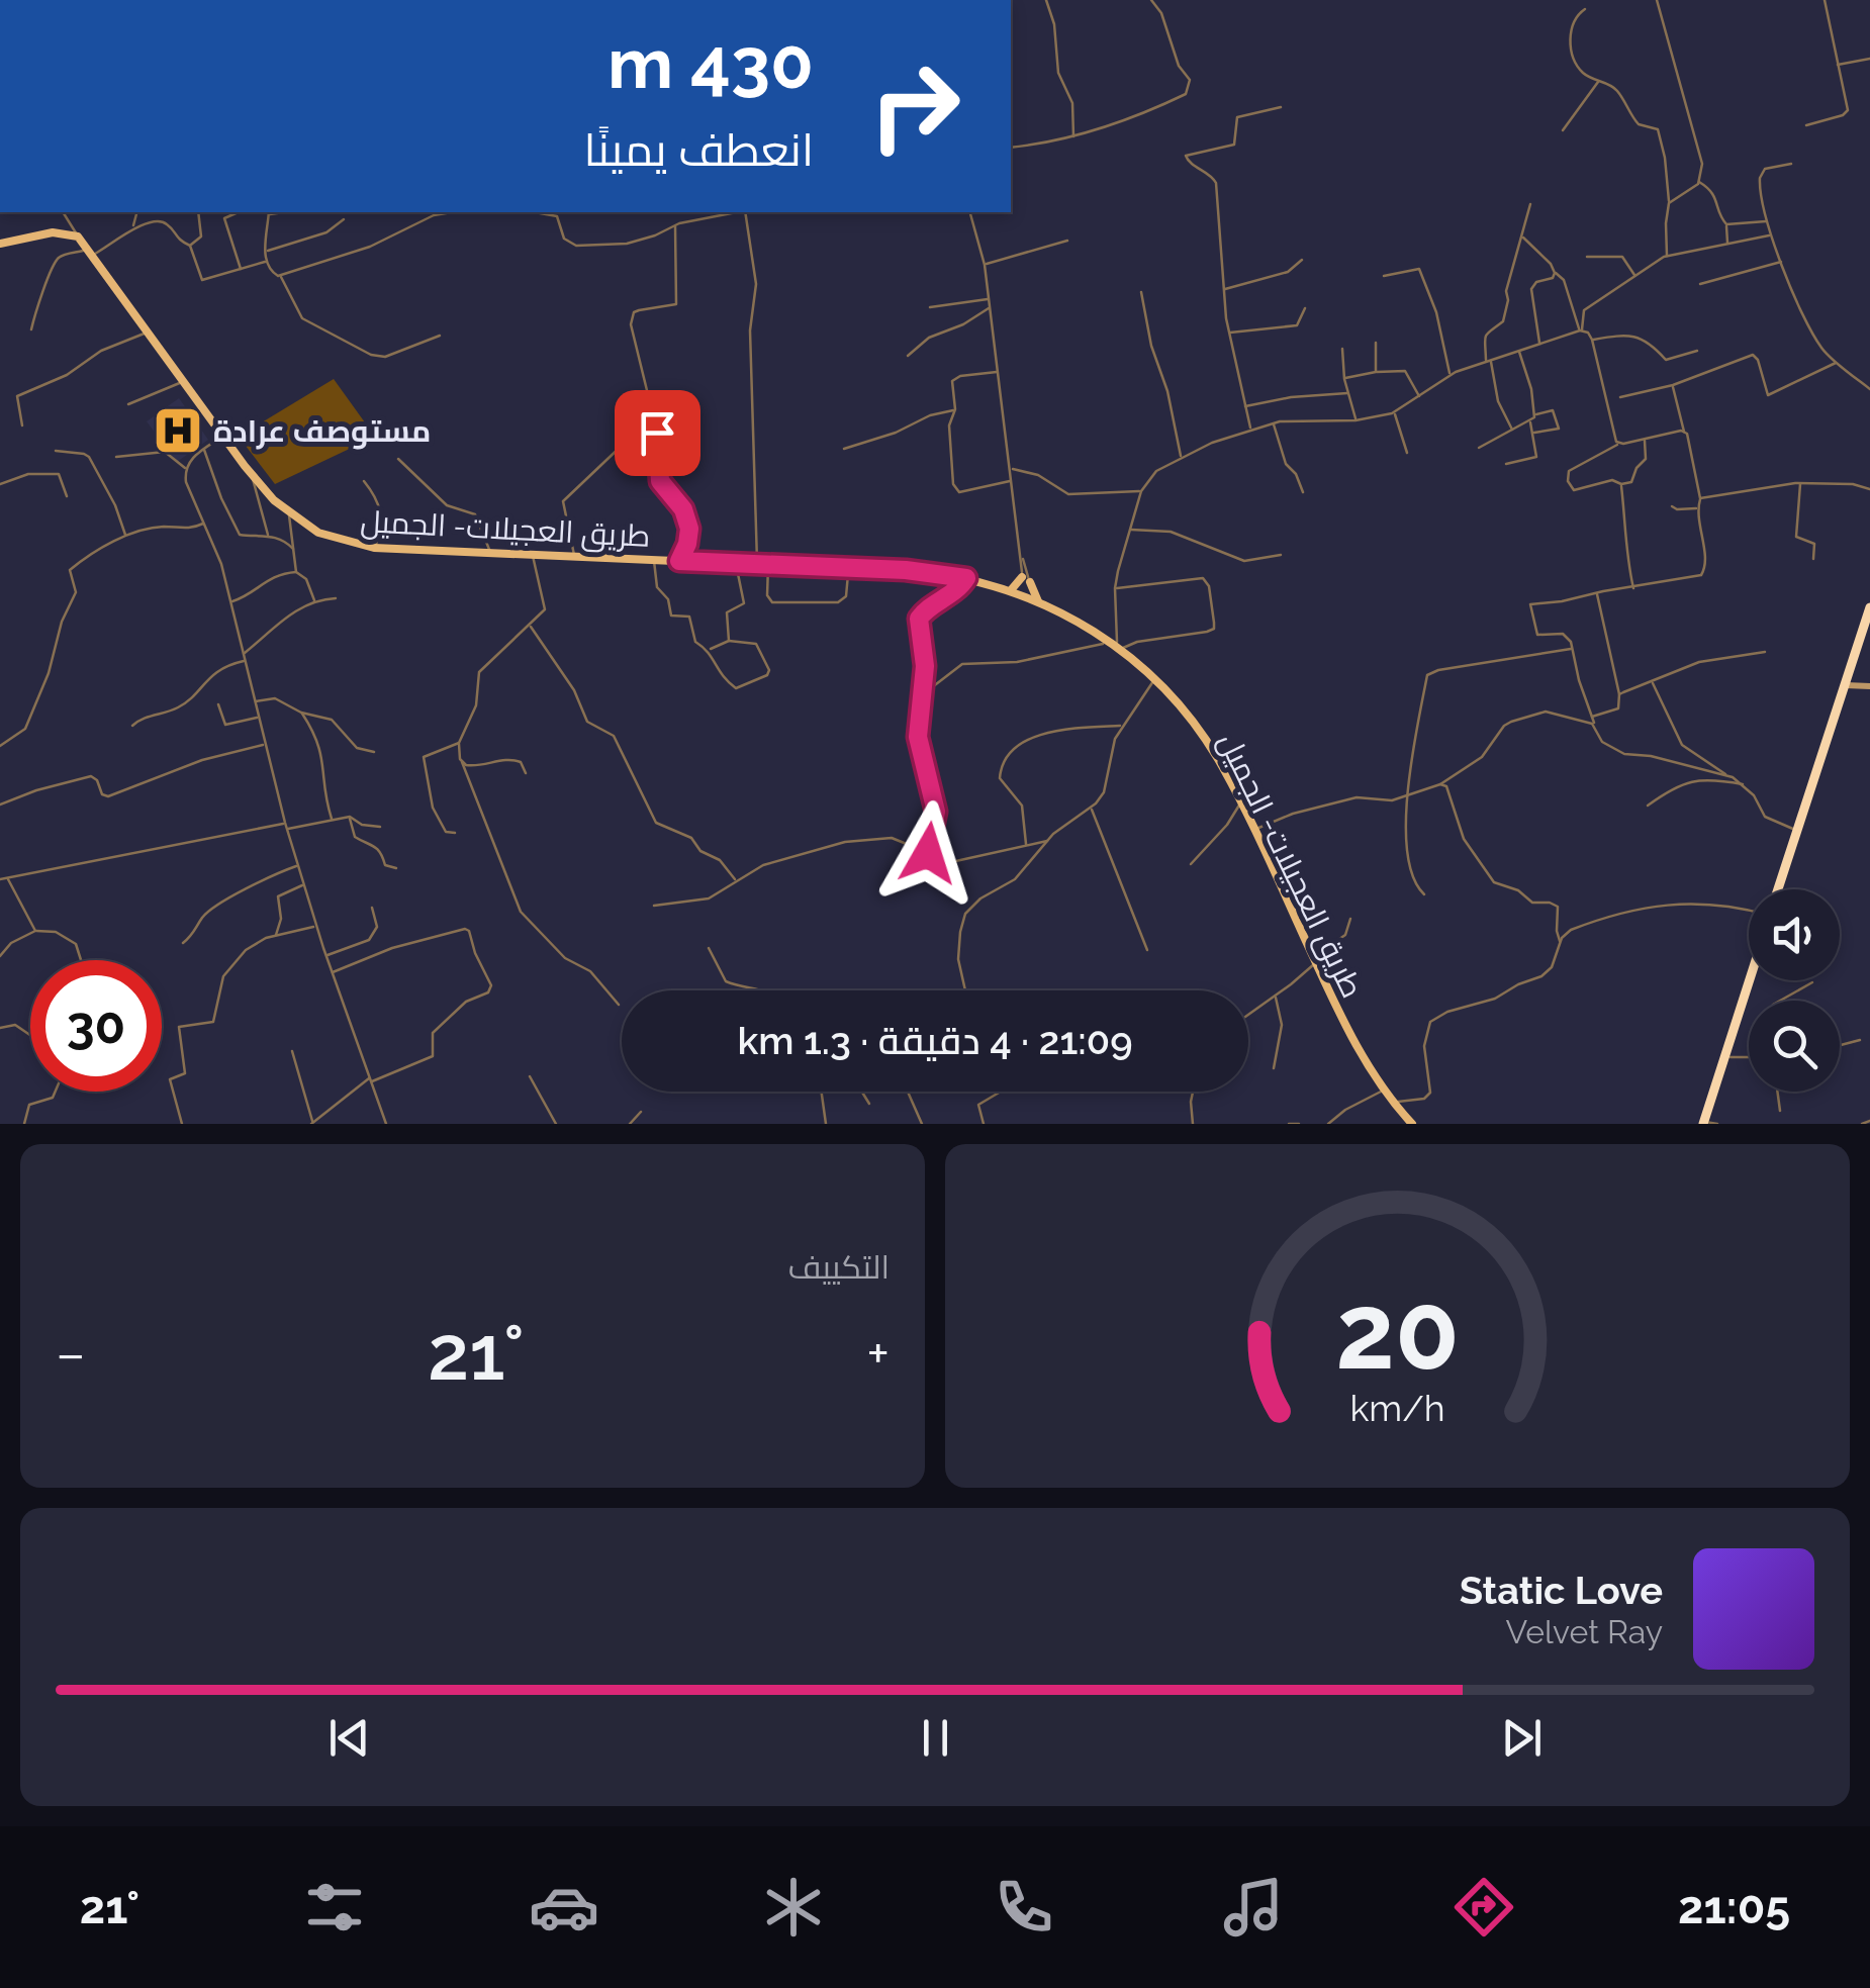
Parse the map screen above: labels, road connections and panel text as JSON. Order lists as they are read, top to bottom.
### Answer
{
  "streets": {
    "main road": ["طريق العجيلات- الجميل"]
  },
  "places": {
    "hospital": ["مستوصف عرادة"]
  },
  "page": {
    "turn": ["430 m", "انعطف يمينًا"],
    "limit": "30",
    "trip": "21:09 · 4 دقيقة · 1.3 km",
    "tile": "التكييف",
    "heat": ["−", "21°", "+"],
    "song": ["Static Love", "Velvet Ray"],
    "tabs": ["21:05", "21°"],
    "gauge": ["20", "km/h"]
  }
}
